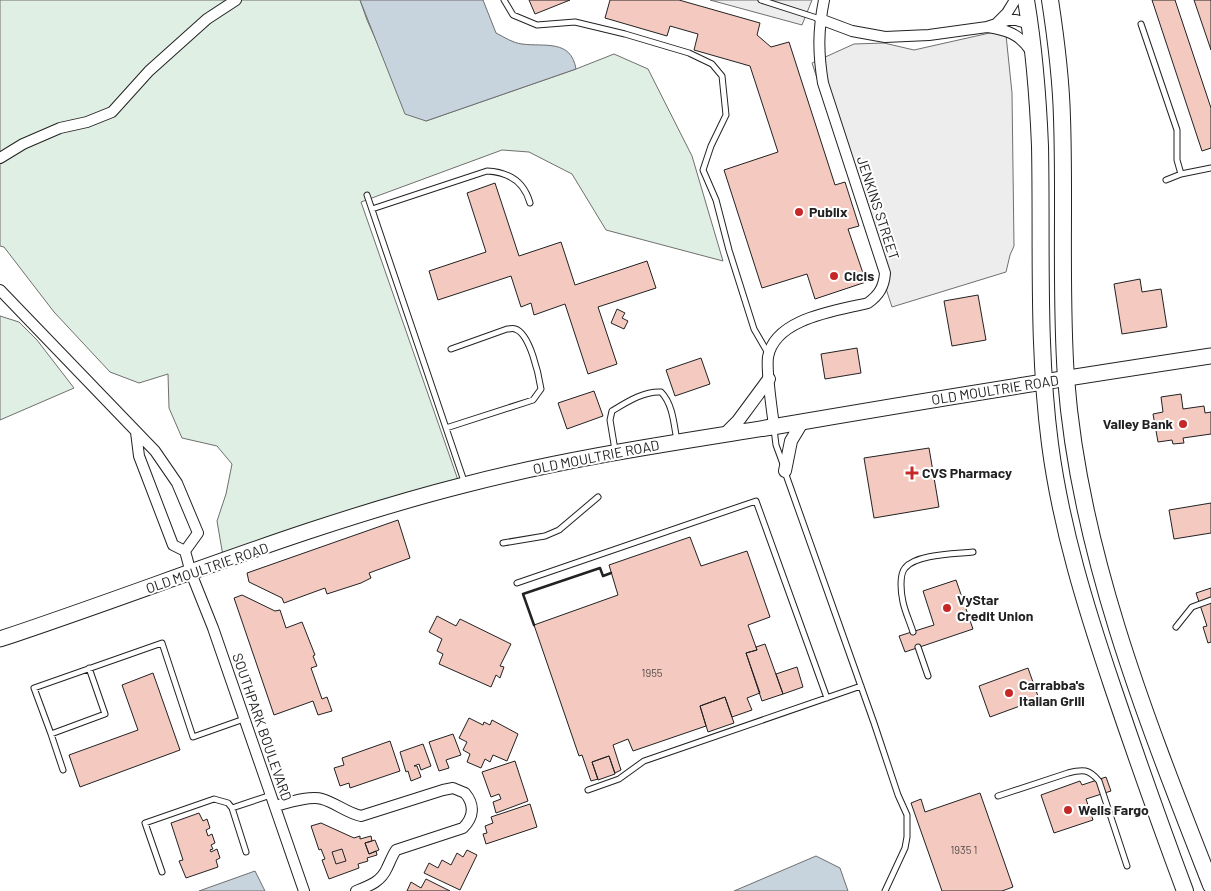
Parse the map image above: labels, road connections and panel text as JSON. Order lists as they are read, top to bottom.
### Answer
{
  "streets": {
    "main road": ["OLD MOULTRIE ROAD"],
    "street": ["JENKINS STREET", "SOUTHPARK BOULEVARD"]
  },
  "crossings": [
    ["OLD MOULTRIE ROAD", "SOUTHPARK BOULEVARD"]
  ],
  "places": {
    "other": [
      "Publix",
      "Cicis",
      "Valley Bank",
      "VyStar Credit Union",
      "Carrabba's Italian Grill",
      "Wells Fargo"
    ],
    "health": ["CVS Pharmacy"]
  },
  "house_numbers": ["1955", "1935 1"]
}
